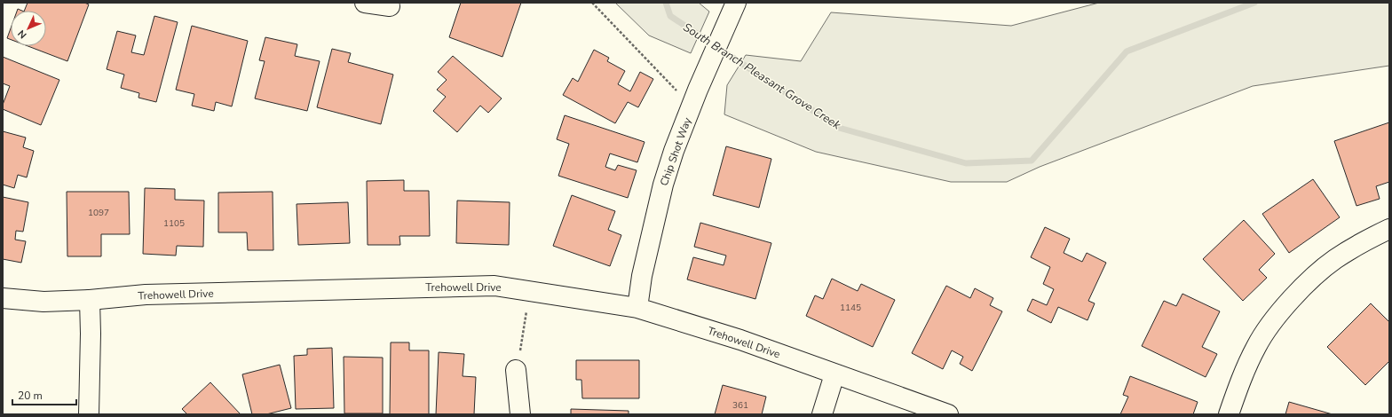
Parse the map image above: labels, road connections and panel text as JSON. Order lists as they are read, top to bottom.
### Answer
{
  "streets": {
    "street": ["Chip Shot Way", "Trehowell Drive"]
  },
  "crossings": [
    ["Chip Shot Way", "Trehowell Drive"]
  ],
  "water": ["South Branch Pleasant Grove Creek"],
  "house_numbers": [
    "1097",
    "1105",
    "1145",
    "361"
  ],
  "scale_bar": "20 m",
  "north": "bottom left"
}
